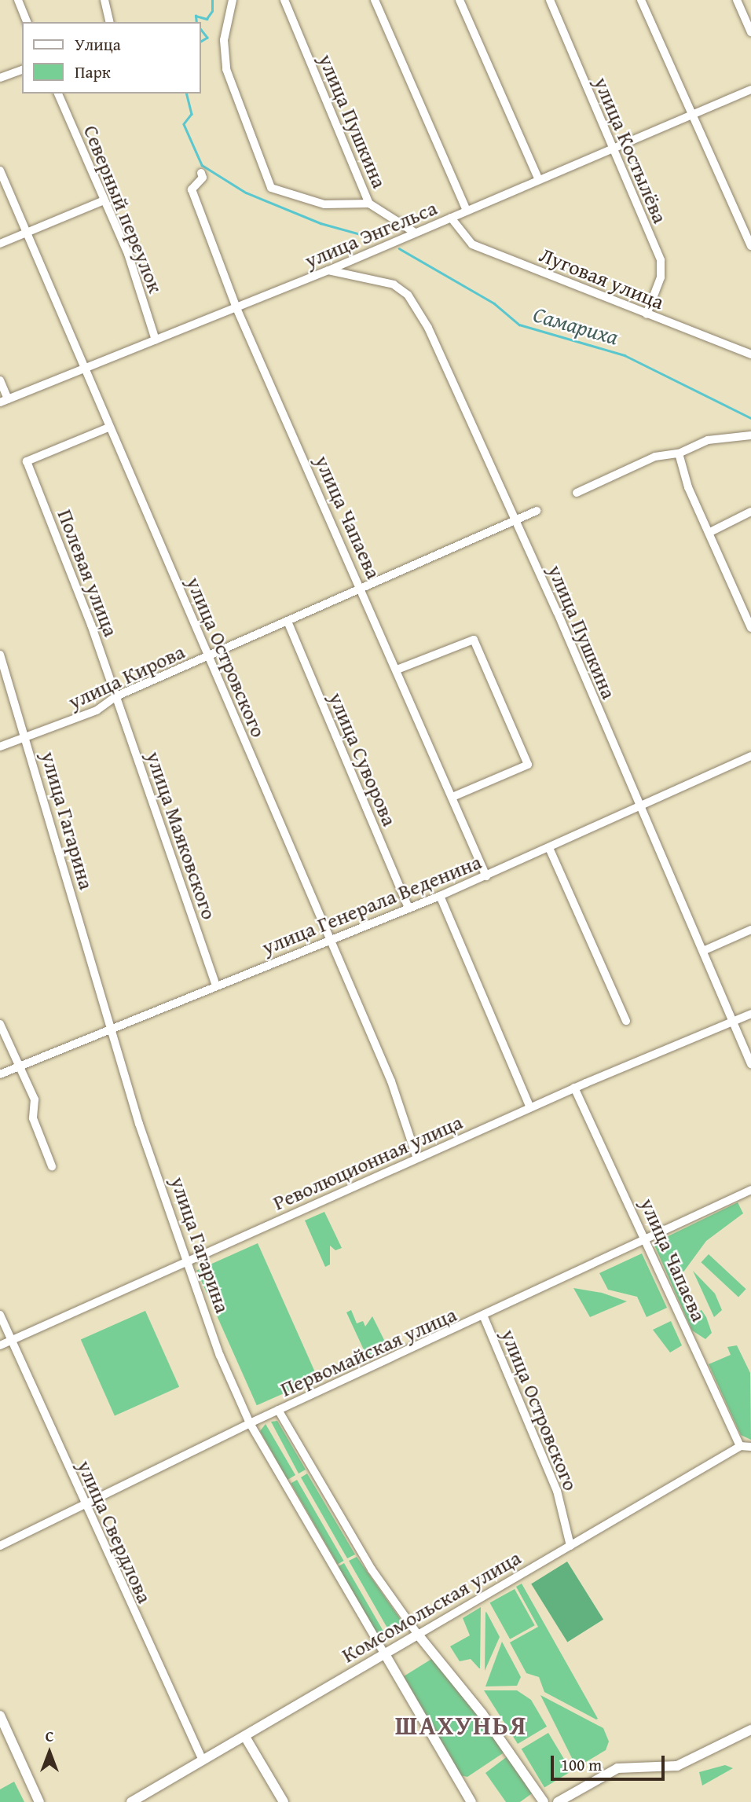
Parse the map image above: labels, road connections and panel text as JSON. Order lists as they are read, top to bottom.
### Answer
{
  "streets": {
    "street": [
      "улица Пушкина",
      "улица Костылёва",
      "Северный переулок",
      "улица Энгельса",
      "Луговая улица",
      "улица Чапаева",
      "Полевая улица",
      "улица Островского",
      "улица Кирова",
      "улица Суворова",
      "улица Гагарина",
      "улица Маяковского",
      "улица Генерала Веденина",
      "Революционная улица",
      "Первомайская улица",
      "улица Свердлова",
      "Комсомольская улица"
    ]
  },
  "crossings": [
    ["улица Пушкина", "улица Энгельса"],
    ["улица Пушкина", "улица Кирова"],
    ["улица Пушкина", "улица Генерала Веденина"],
    ["улица Пушкина", "Революционная улица"],
    ["улица Костылёва", "улица Энгельса"],
    ["улица Костылёва", "Луговая улица"],
    ["Северный переулок", "улица Энгельса"],
    ["улица Энгельса", "Луговая улица"],
    ["улица Энгельса", "улица Чапаева"],
    ["улица Энгельса", "улица Островского"],
    ["улица Чапаева", "улица Кирова"],
    ["улица Чапаева", "улица Генерала Веденина"],
    ["улица Чапаева", "Революционная улица"],
    ["улица Чапаева", "Первомайская улица"],
    ["улица Чапаева", "Комсомольская улица"],
    ["Полевая улица", "улица Островского"],
    ["Полевая улица", "улица Кирова"],
    ["Полевая улица", "улица Маяковского"],
    ["улица Островского", "улица Кирова"],
    ["улица Островского", "улица Генерала Веденина"],
    ["улица Островского", "Революционная улица"],
    ["улица Островского", "Первомайская улица"],
    ["улица Островского", "Комсомольская улица"],
    ["улица Кирова", "улица Суворова"],
    ["улица Кирова", "улица Гагарина"],
    ["улица Кирова", "улица Маяковского"],
    ["улица Суворова", "улица Генерала Веденина"],
    ["улица Гагарина", "улица Генерала Веденина"],
    ["улица Гагарина", "Революционная улица"],
    ["улица Гагарина", "Первомайская улица"],
    ["улица Гагарина", "Комсомольская улица"],
    ["улица Маяковского", "улица Генерала Веденина"],
    ["Революционная улица", "улица Свердлова"],
    ["Первомайская улица", "улица Свердлова"],
    ["улица Свердлова", "Комсомольская улица"]
  ],
  "districts": ["ШАХУНЬЯ"],
  "water": ["Самариха"],
  "legend": ["Улица", "Парк"],
  "scale_bar": "100 m",
  "north": "top"
}
